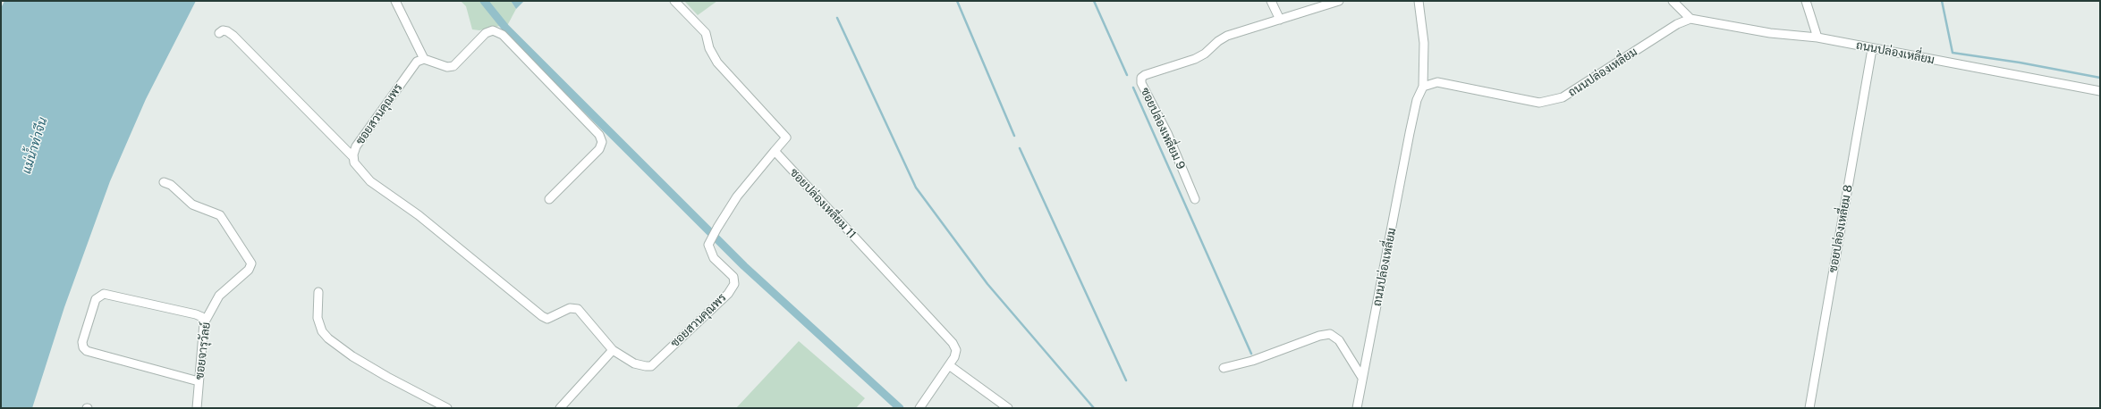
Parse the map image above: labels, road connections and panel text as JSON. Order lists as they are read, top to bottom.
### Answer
{
  "streets": {
    "street": [
      "ถนนปล่องเหลี่ยม",
      "ซอยสวนคุณพร",
      "ซอยปล่องเหลี่ยม 9",
      "ซอยปล่องเหลี่ยม 11",
      "ซอยปล่องเหลี่ยม 8",
      "ซอยจารุวัลย์"
    ]
  },
  "crossings": [
    ["ถนนปล่องเหลี่ยม", "ซอยปล่องเหลี่ยม 8"],
    ["ซอยสวนคุณพร", "ซอยปล่องเหลี่ยม 11"]
  ],
  "water": ["แม่น้ำท่าจีน"]
}
